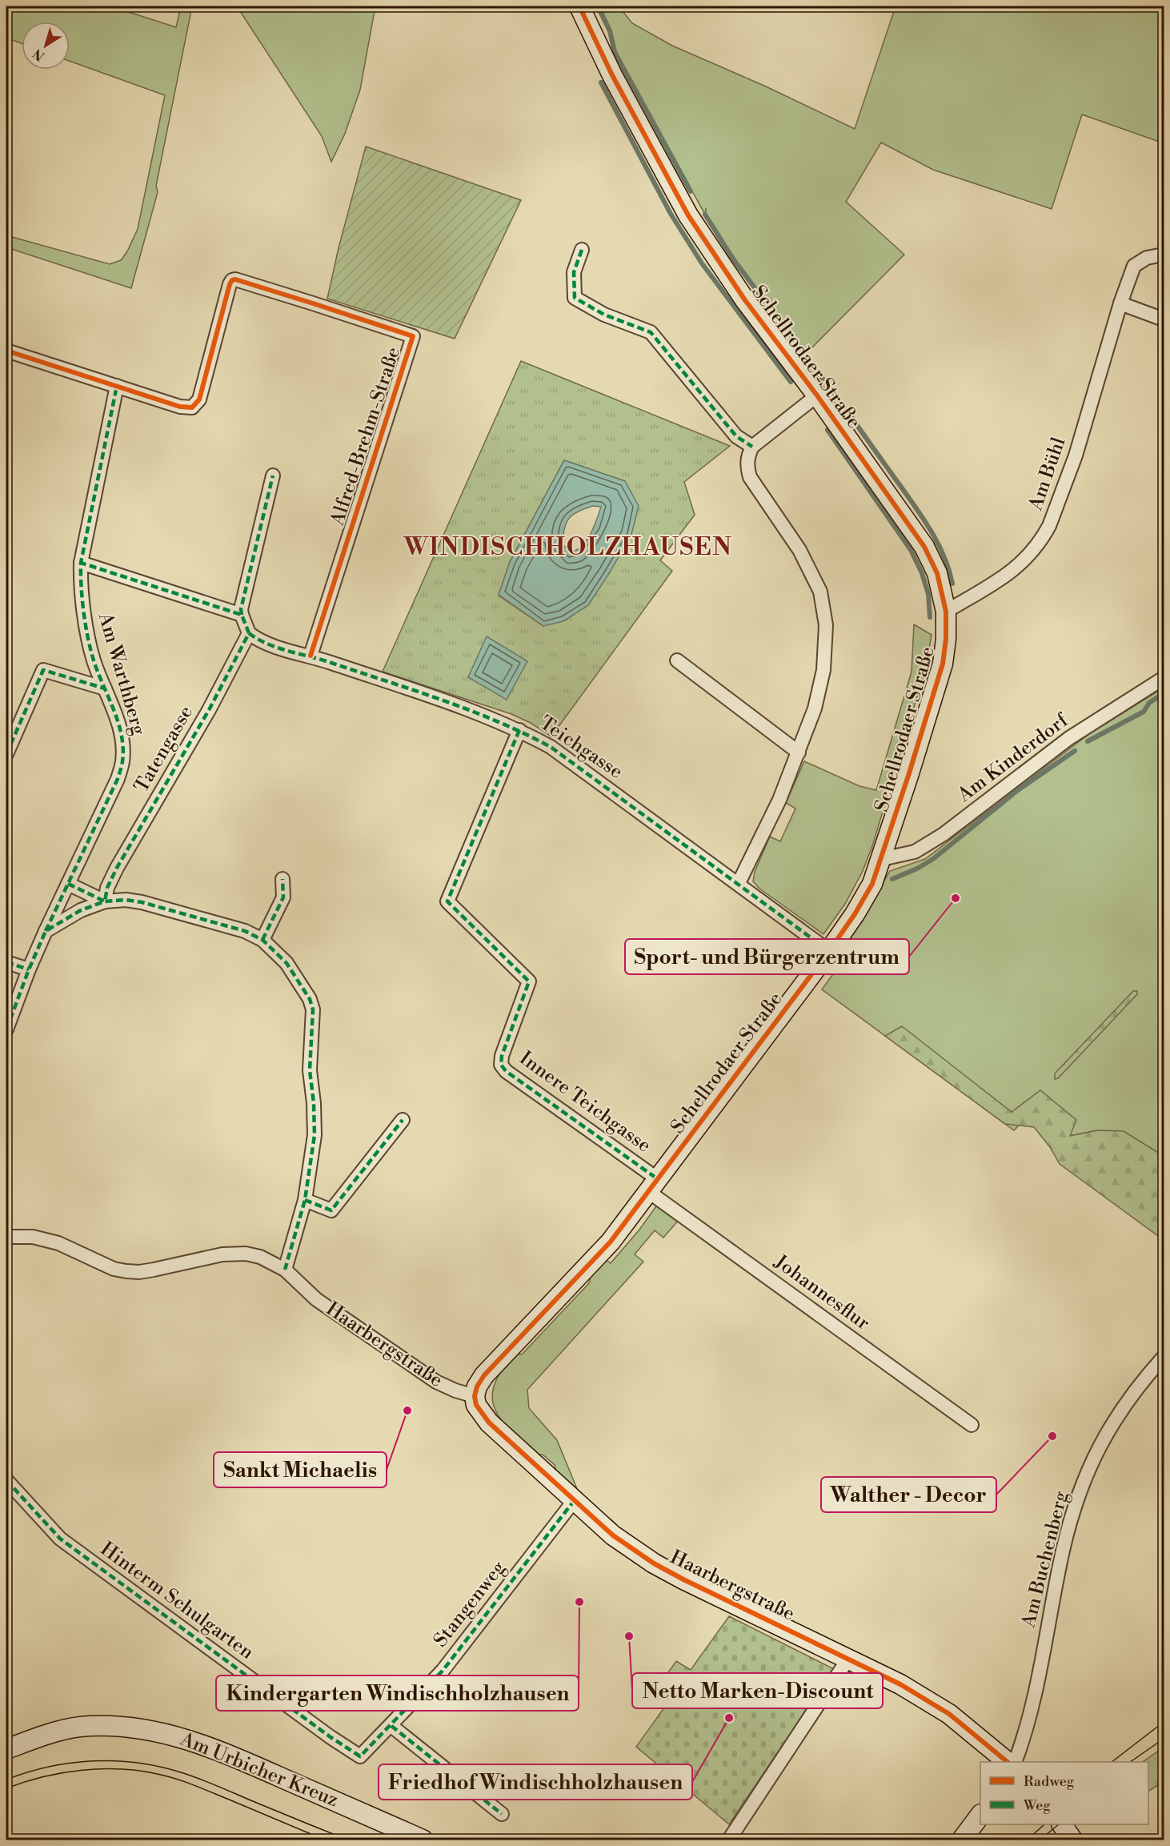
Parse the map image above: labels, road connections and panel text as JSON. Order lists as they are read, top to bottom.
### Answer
{
  "streets": {
    "street": [
      "Schellrodaer Straße",
      "Alfred-Brehm-Straße",
      "Am Bühl",
      "Am Warthberg",
      "Teichgasse",
      "Tatengasse",
      "Am Kinderdorf",
      "Innere Teichgasse",
      "Johannesflur",
      "Haarbergstraße",
      "Am Buchenberg",
      "Hinterm Schulgarten",
      "Stangenweg",
      "Am Urbicher Kreuz"
    ]
  },
  "crossings": [
    ["Schellrodaer Straße", "Am Bühl"],
    ["Schellrodaer Straße", "Teichgasse"],
    ["Schellrodaer Straße", "Am Kinderdorf"],
    ["Schellrodaer Straße", "Innere Teichgasse"],
    ["Schellrodaer Straße", "Johannesflur"],
    ["Schellrodaer Straße", "Haarbergstraße"],
    ["Alfred-Brehm-Straße", "Am Warthberg"],
    ["Alfred-Brehm-Straße", "Teichgasse"],
    ["Teichgasse", "Tatengasse"],
    ["Teichgasse", "Innere Teichgasse"],
    ["Innere Teichgasse", "Johannesflur"],
    ["Haarbergstraße", "Stangenweg"],
    ["Hinterm Schulgarten", "Stangenweg"]
  ],
  "districts": ["WINDISCHHOLZHAUSEN"],
  "places": [
    "Sport- und Bürgerzentrum",
    "Sankt Michaelis",
    "Walther - Decor",
    "Kindergarten Windischholzhausen",
    "Netto Marken-Discount",
    "Friedhof Windischholzhausen"
  ],
  "legend": ["Radweg", "Weg"],
  "north": "bottom left"
}
